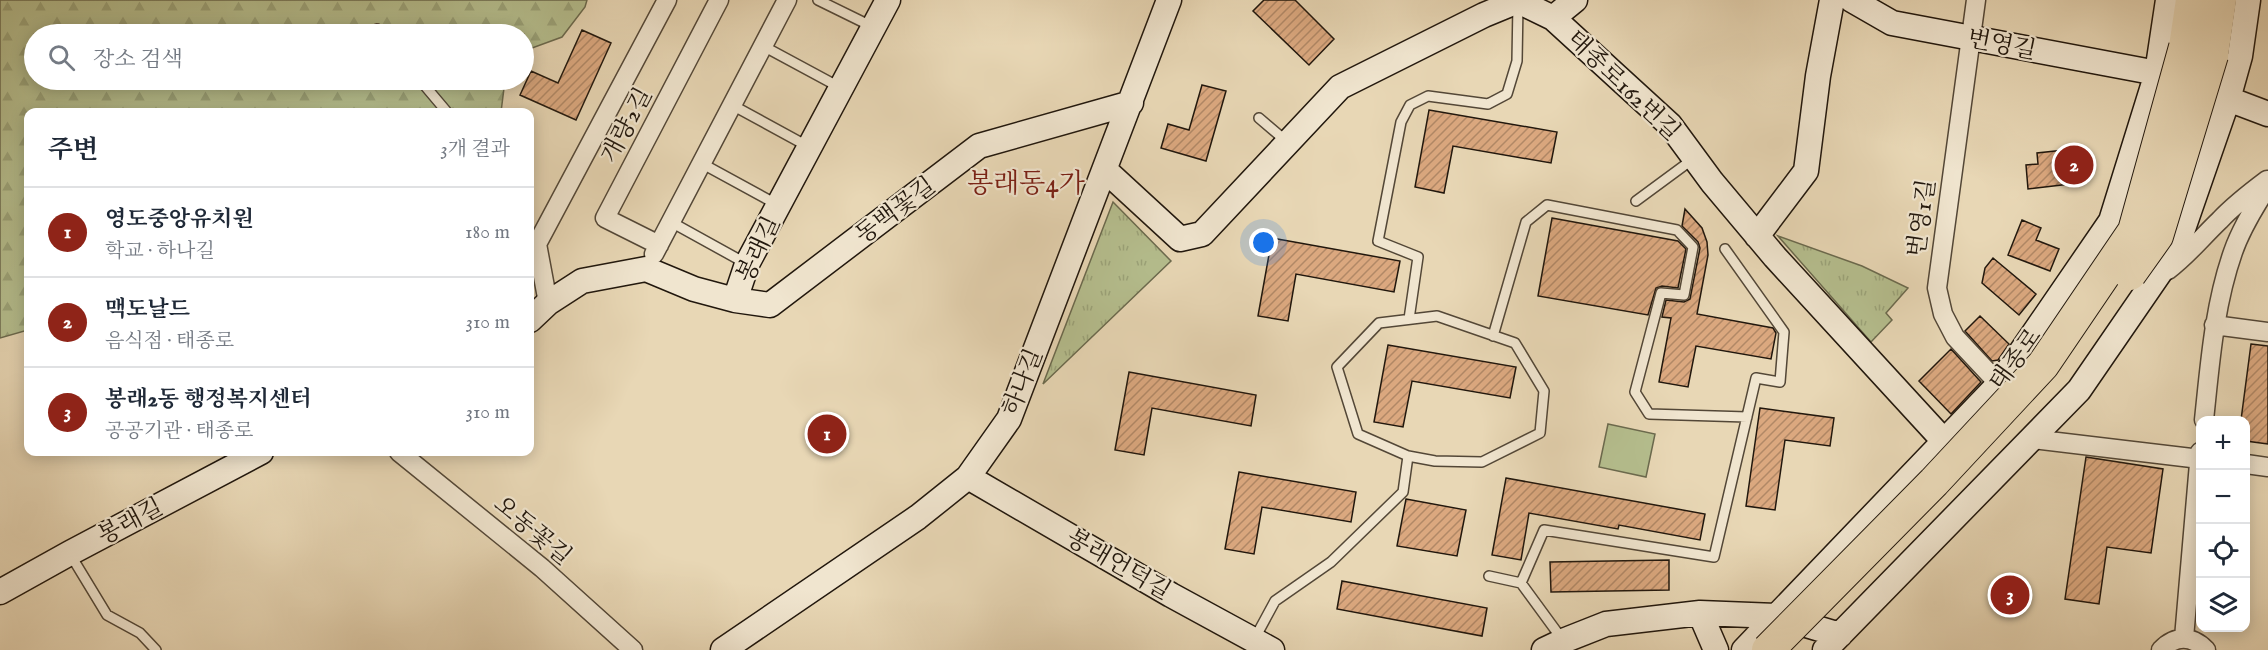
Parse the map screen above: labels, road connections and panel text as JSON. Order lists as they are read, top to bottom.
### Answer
{
  "streets": {
    "main road": [
      "번영길",
      "태종로162번길",
      "동백꽃길",
      "봉래길",
      "태종로",
      "하나길",
      "봉래언덕길"
    ],
    "street": ["개량2길", "번영1길", "오동꽃길"]
  },
  "crossings": [
    ["번영길", "번영1길"],
    ["번영길", "태종로"],
    ["태종로162번길", "태종로"],
    ["동백꽃길", "봉래길"],
    ["동백꽃길", "하나길"],
    ["번영1길", "태종로"],
    ["하나길", "봉래언덕길"]
  ],
  "districts": ["봉래동4가"],
  "page": {
    "search": "장소 검색",
    "heading": ["주변", "3개 결과"],
    "pins": ["2", "1", "3"],
    "list": [
      {
        "mark": "1",
        "name": "영도중앙유치원",
        "note": "학교 · 하나길",
        "value": "180 m"
      },
      {
        "mark": "2",
        "name": "맥도날드",
        "note": "음식점 · 태종로",
        "value": "310 m"
      },
      {
        "mark": "3",
        "name": "봉래2동 행정복지센터",
        "note": "공공기관 · 태종로",
        "value": "310 m"
      }
    ],
    "map_buttons": ["+", "−"]
  }
}
